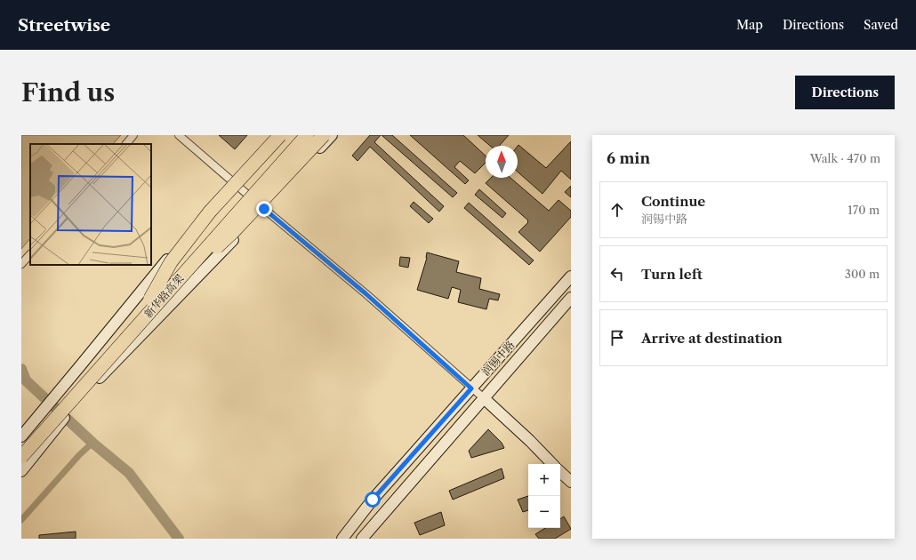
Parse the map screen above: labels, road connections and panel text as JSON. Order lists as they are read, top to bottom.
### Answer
{
  "streets": {
    "highway": ["新华路高架"],
    "main road": ["润锡中路"]
  },
  "north": "top",
  "page": {
    "header": "Streetwise",
    "nav": ["Map", "Directions", "Saved"],
    "buttons": "Directions",
    "title": "Find us",
    "heading": ["6 min", "Walk · 470 m"],
    "list": [
      ["Continue", "润锡中路", "170 m"],
      ["Turn left", "300 m"],
      "Arrive at destination"
    ],
    "map_buttons": ["+", "−"]
  }
}
